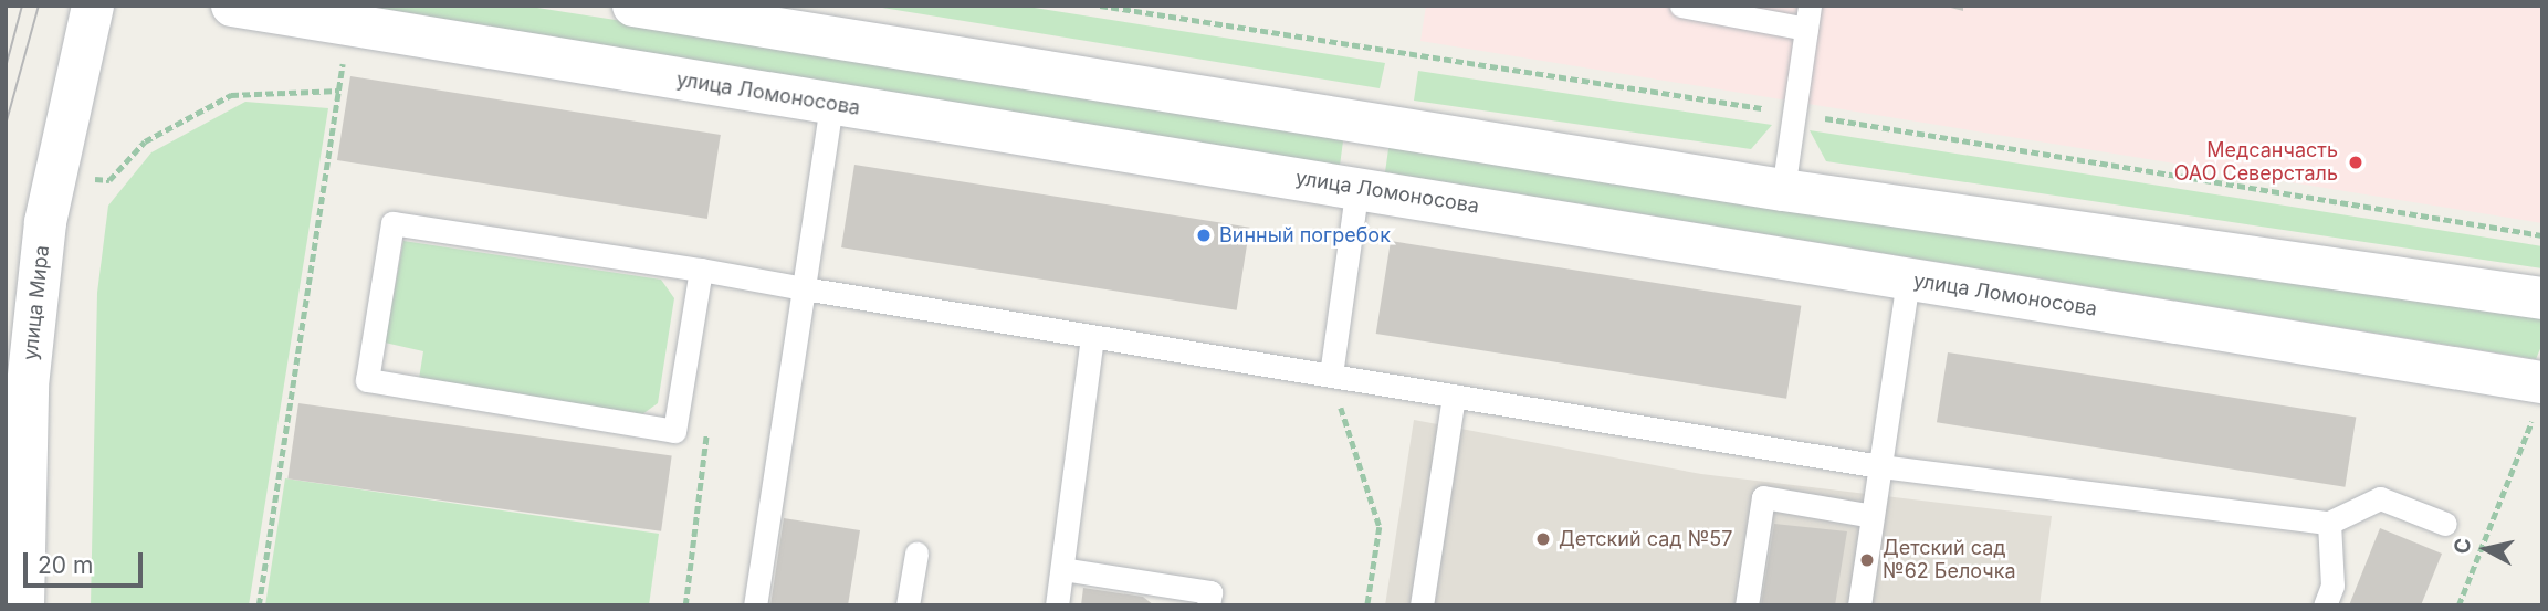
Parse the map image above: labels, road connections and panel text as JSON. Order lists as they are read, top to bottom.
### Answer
{
  "streets": {
    "street": ["улица Ломоносова", "улица Мира"]
  },
  "places": [
    "Медсанчасть ОАО Северсталь",
    "Винный погребок",
    "Детский сад №57",
    "Детский сад №62 Белочка"
  ],
  "scale_bar": "20 m",
  "north": "left"
}
